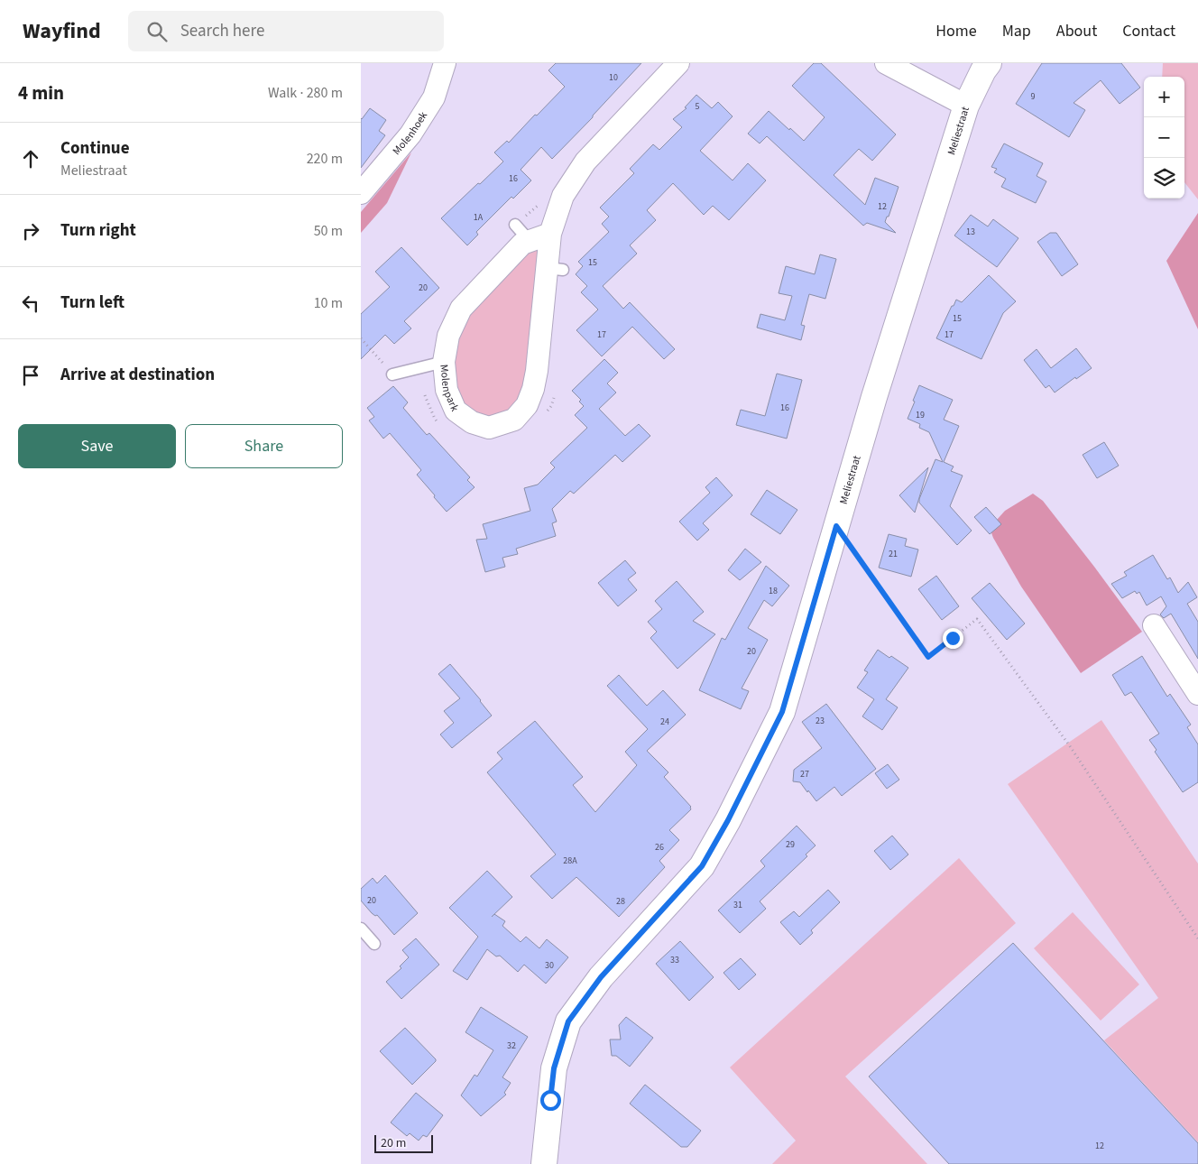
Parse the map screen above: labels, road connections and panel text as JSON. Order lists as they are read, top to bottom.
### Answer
{
  "streets": {
    "street": ["Molenhoek", "Meliestraat", "Molenpark"]
  },
  "house_numbers": [
    "10",
    "9",
    "5",
    "16",
    "12",
    "1A",
    "13",
    "15",
    "20",
    "15",
    "17",
    "17",
    "16",
    "19",
    "21",
    "18",
    "20",
    "23",
    "24",
    "27",
    "29",
    "26",
    "28A",
    "20",
    "28",
    "31",
    "33",
    "30",
    "32",
    "12"
  ],
  "scale_bar": "20 m",
  "page": {
    "header": "Wayfind",
    "search": "Search here",
    "nav": [
      "Home",
      "Map",
      "About",
      "Contact"
    ],
    "heading": ["4 min", "Walk · 280 m"],
    "map_buttons": ["+", "−"],
    "list": [
      ["Continue", "Meliestraat", "220 m"],
      ["Turn right", "50 m"],
      ["Turn left", "10 m"],
      "Arrive at destination"
    ],
    "buttons": ["Save", "Share"],
    "scale": "20 m"
  }
}
